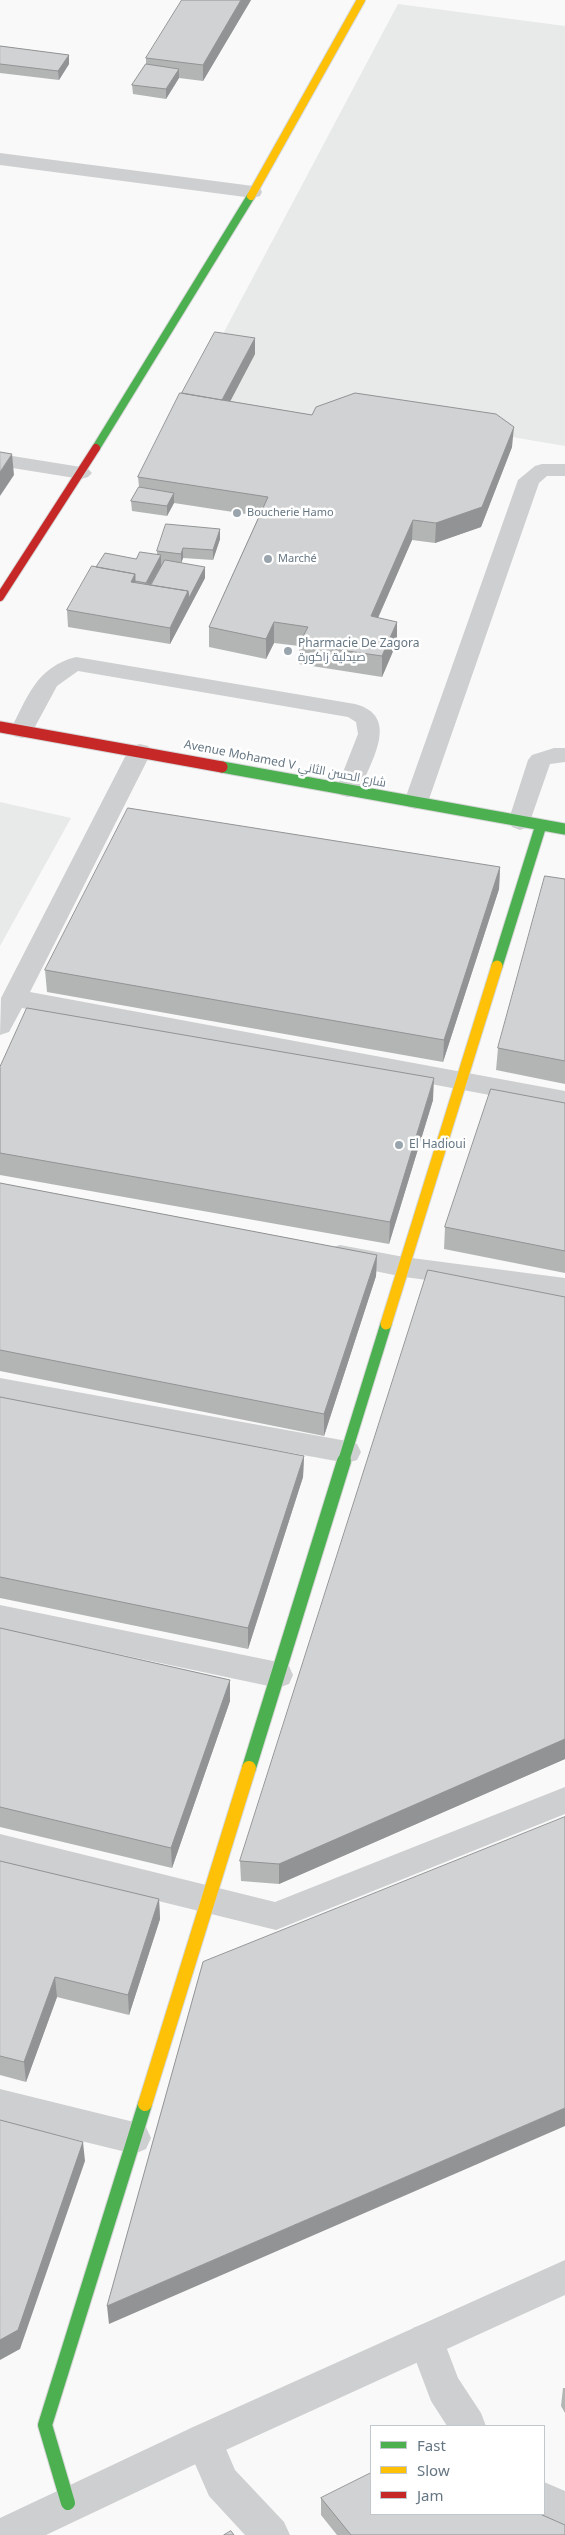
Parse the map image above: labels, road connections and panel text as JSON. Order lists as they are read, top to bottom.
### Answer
{
  "streets": {
    "street": ["Avenue Mohamed V شارع الحسن الثاني"]
  },
  "places": [
    "Boucherie Hamo",
    "Marché",
    "Pharmacie De Zagora صيدلية زاكورة",
    "El Hadioui"
  ],
  "legend": ["Fast", "Slow", "Jam"]
}
